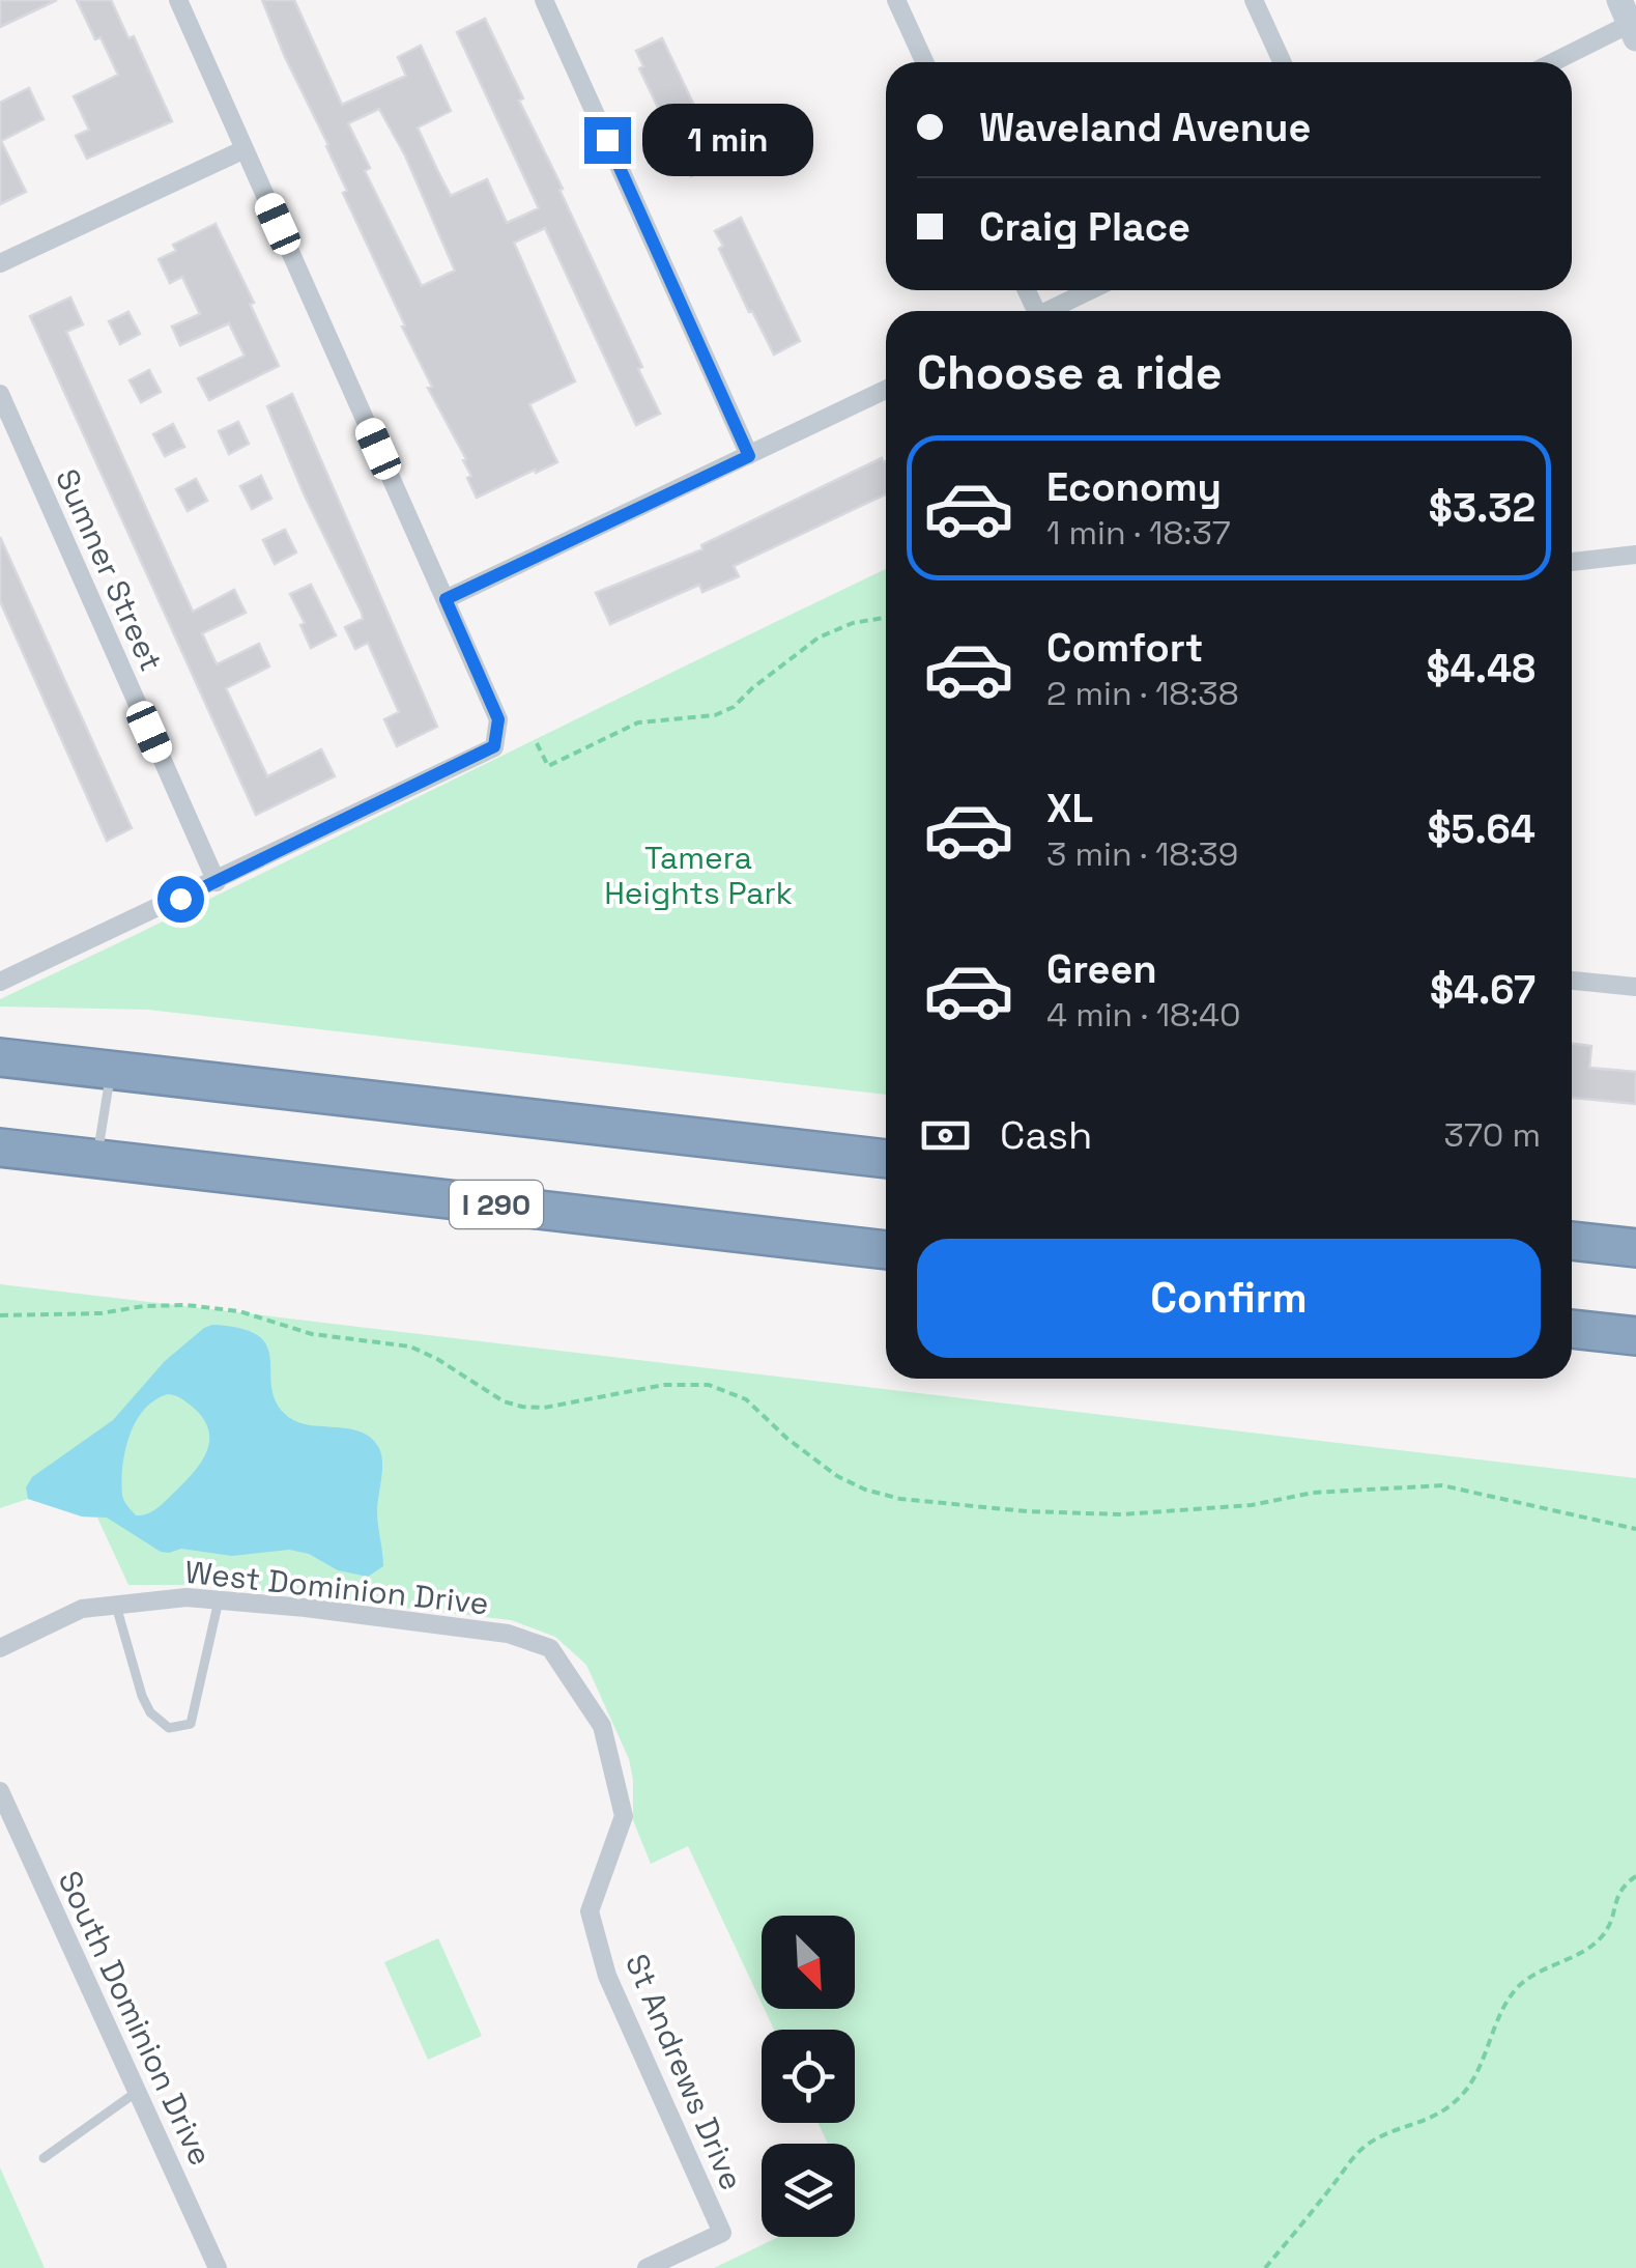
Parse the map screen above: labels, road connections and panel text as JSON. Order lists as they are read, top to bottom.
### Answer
{
  "streets": {
    "highway": ["I 290"],
    "street": [
      "Sumner Street",
      "West Dominion Drive",
      "South Dominion Drive",
      "St Andrews Drive"
    ]
  },
  "crossings": [
    ["West Dominion Drive", "St Andrews Drive"]
  ],
  "parks": ["Tamera Heights Park"],
  "north": "bottom right",
  "page": {
    "banner": ["Waveland Avenue", "Craig Place"],
    "bubble": "1 min",
    "heading": "Choose a ride",
    "list": [
      {
        "name": "Economy",
        "note": "1 min · 18:37",
        "value": "$3.32"
      },
      {
        "name": "Comfort",
        "note": "2 min · 18:38",
        "value": "$4.48"
      },
      {
        "name": "XL",
        "note": "3 min · 18:39",
        "value": "$5.64"
      },
      {
        "name": "Green",
        "note": "4 min · 18:40",
        "value": "$4.67"
      }
    ],
    "pay": ["Cash", "370 m"],
    "buttons": "Confirm"
  }
}
